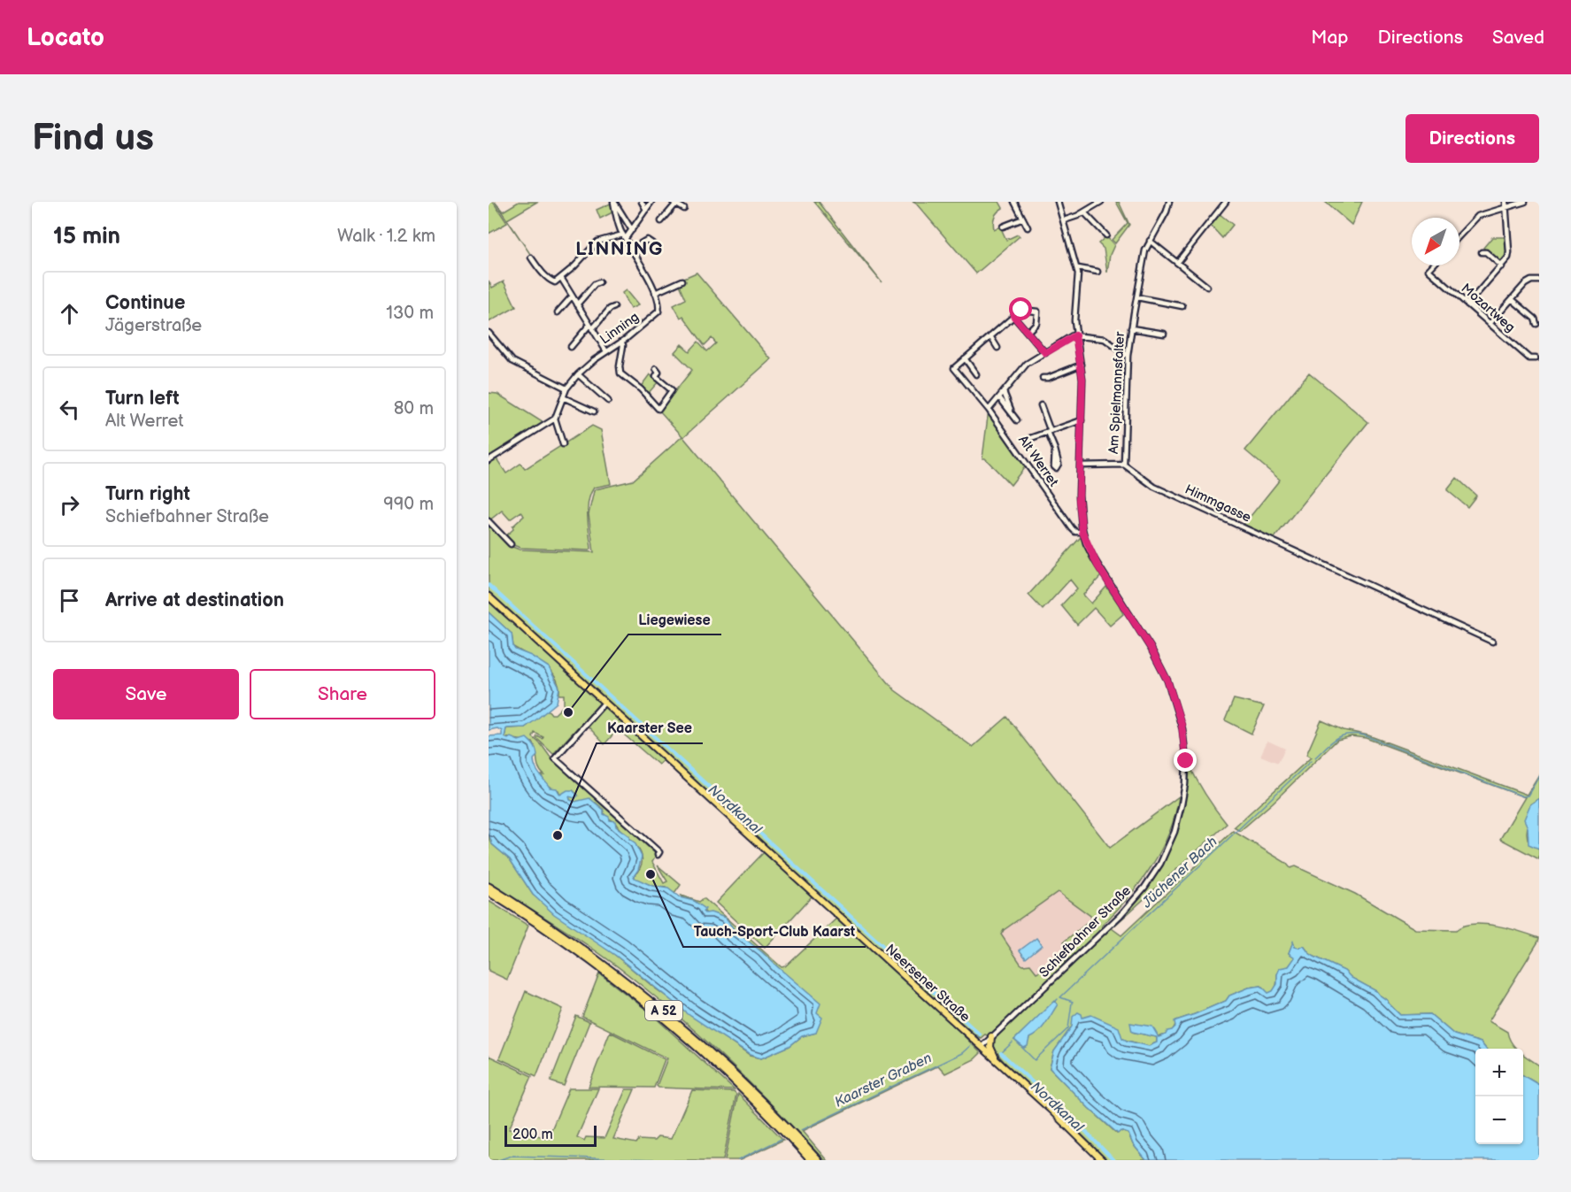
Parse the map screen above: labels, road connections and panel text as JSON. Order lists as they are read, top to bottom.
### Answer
{
  "streets": {
    "highway": ["A 52"],
    "main road": ["Neersener Straße"],
    "street": [
      "Mozartweg",
      "Linning",
      "Am Spielmannsfalter",
      "Alt Werret",
      "Himmgasse",
      "Schiefbahner Straße"
    ]
  },
  "crossings": [
    ["Am Spielmannsfalter", "Himmgasse"],
    ["Alt Werret", "Schiefbahner Straße"],
    ["Schiefbahner Straße", "Neersener Straße"]
  ],
  "districts": ["LINNING"],
  "water": ["Nordkanal", "Jüchener Bach", "Kaarster Graben"],
  "places": ["Liegewiese", "Kaarster See", "Tauch-Sport-Club Kaarst"],
  "scale_bar": "200 m",
  "north": "bottom left",
  "page": {
    "header": "Locato",
    "nav": ["Map", "Directions", "Saved"],
    "buttons": [
      "Directions",
      ["Save", "Share"]
    ],
    "title": "Find us",
    "heading": ["15 min", "Walk · 1.2 km"],
    "list": [
      ["Continue", "Jägerstraße", "130 m"],
      ["Turn left", "Alt Werret", "80 m"],
      ["Turn right", "Schiefbahner Straße", "990 m"],
      "Arrive at destination"
    ],
    "map_buttons": ["+", "−"],
    "scale": "200 m"
  }
}
